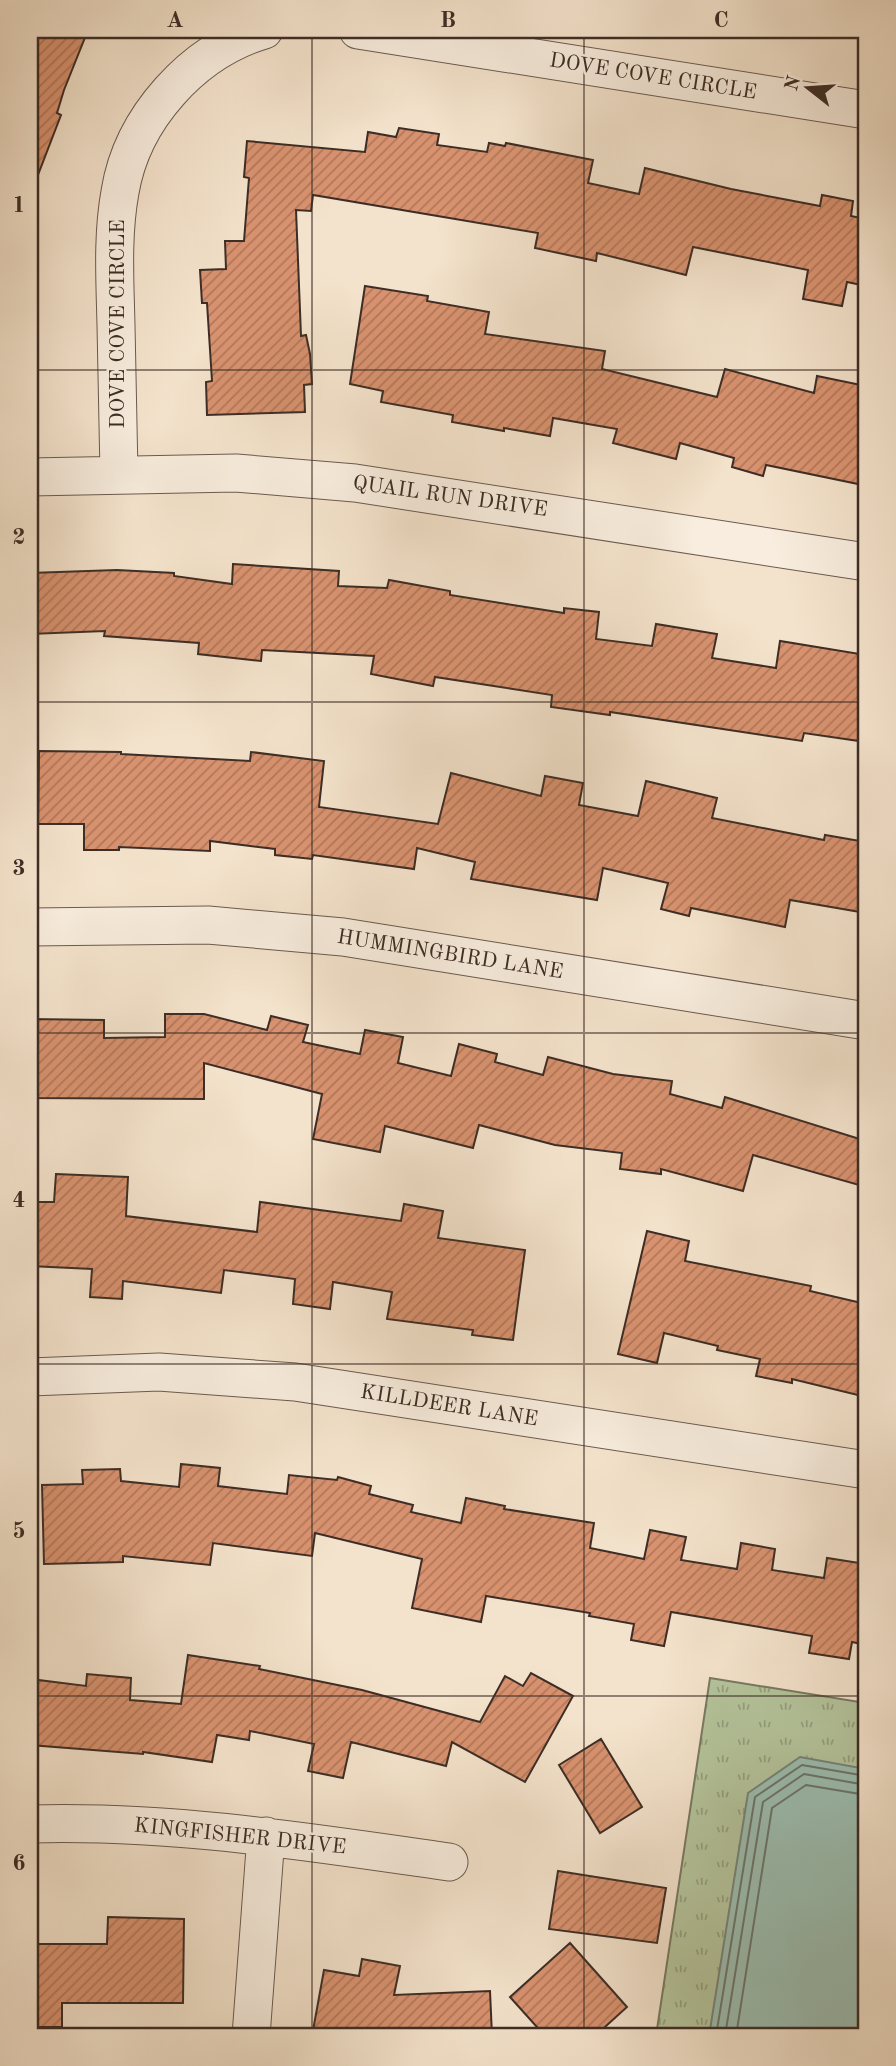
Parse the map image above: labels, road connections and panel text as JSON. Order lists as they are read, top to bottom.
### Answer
{
  "streets": {
    "street": [
      "DOVE COVE CIRCLE",
      "QUAIL RUN DRIVE",
      "HUMMINGBIRD LANE",
      "KILLDEER LANE",
      "KINGFISHER DRIVE"
    ]
  },
  "crossings": [
    ["DOVE COVE CIRCLE", "QUAIL RUN DRIVE"]
  ],
  "north": "left",
  "grid": {
    "columns": ["A", "B", "C"],
    "rows": [
      "1",
      "2",
      "3",
      "4",
      "5",
      "6"
    ]
  }
}
